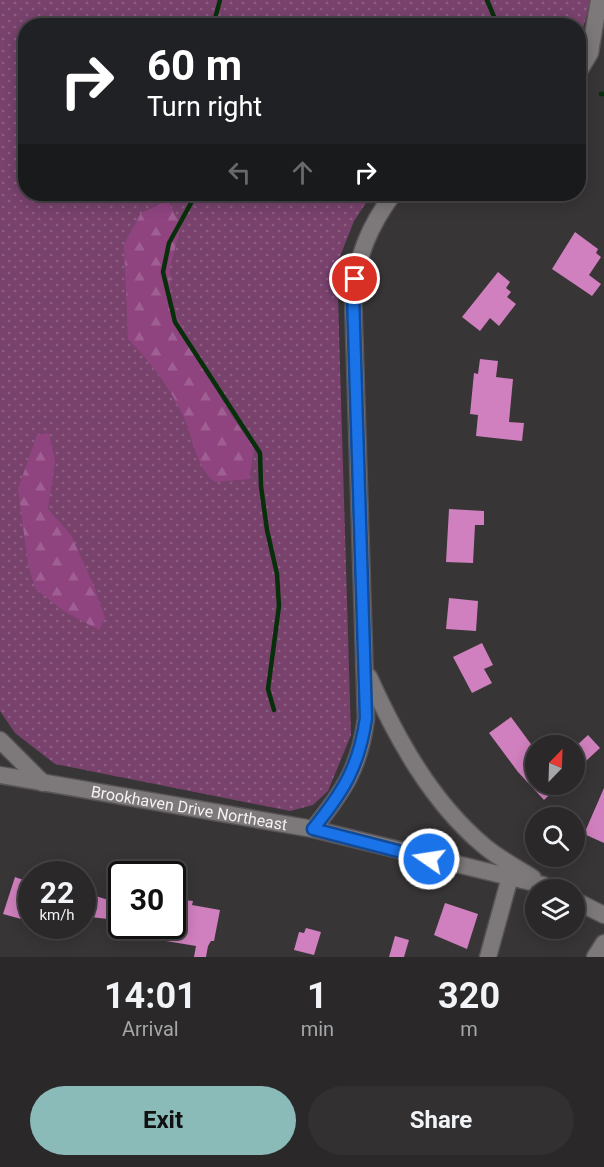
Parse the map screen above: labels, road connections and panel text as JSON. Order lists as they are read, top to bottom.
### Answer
{
  "streets": {
    "street": ["Brookhaven Drive Northeast"]
  },
  "north": "top right",
  "page": {
    "turn": ["60 m", "Turn right"],
    "speed": "22 km/h",
    "limit": "30",
    "eta": [
      "14:01",
      "Arrival",
      "1",
      "min",
      "320",
      "m"
    ],
    "buttons": ["Exit", "Share"]
  }
}
